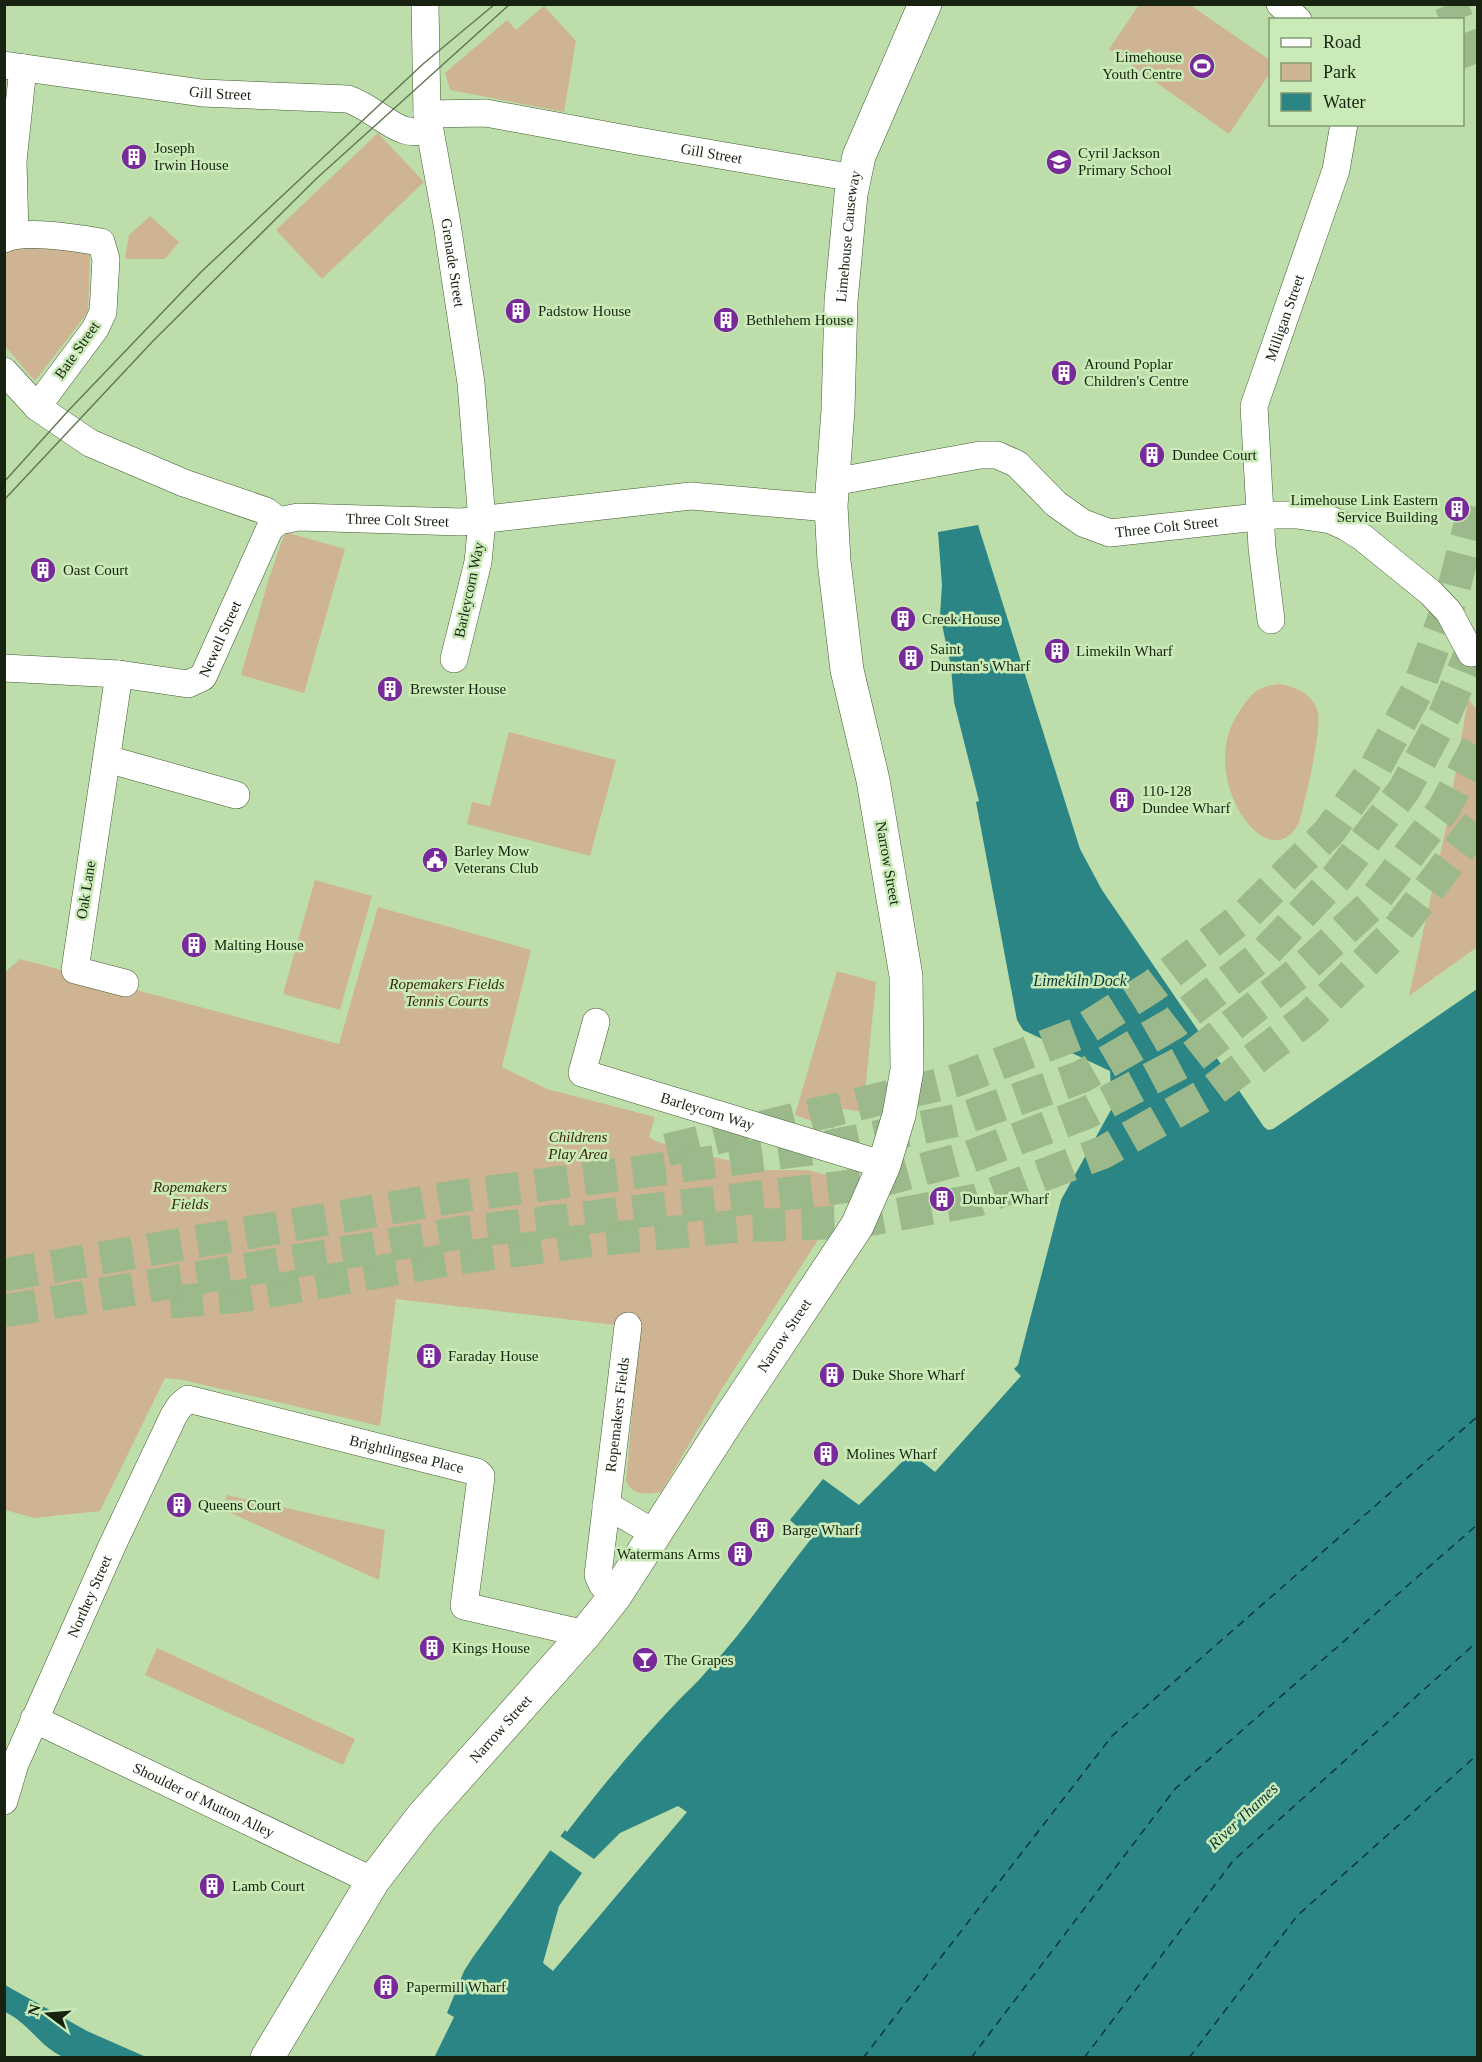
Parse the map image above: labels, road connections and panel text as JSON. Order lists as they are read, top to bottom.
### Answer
{
  "streets": {
    "street": [
      "Gill Street",
      "Limehouse Causeway",
      "Grenade Street",
      "Milligan Street",
      "Bate Street",
      "Three Colt Street",
      "Barleycorn Way",
      "Newell Street",
      "Narrow Street",
      "Oak Lane",
      "Ropemakers Fields",
      "Brightlingsea Place",
      "Northey Street",
      "Shoulder of Mutton Alley"
    ]
  },
  "crossings": [
    ["Gill Street", "Limehouse Causeway"],
    ["Gill Street", "Grenade Street"],
    ["Limehouse Causeway", "Three Colt Street"],
    ["Limehouse Causeway", "Narrow Street"],
    ["Grenade Street", "Three Colt Street"],
    ["Grenade Street", "Barleycorn Way"],
    ["Milligan Street", "Three Colt Street"],
    ["Three Colt Street", "Barleycorn Way"],
    ["Three Colt Street", "Newell Street"],
    ["Three Colt Street", "Narrow Street"],
    ["Barleycorn Way", "Narrow Street"],
    ["Newell Street", "Oak Lane"],
    ["Narrow Street", "Ropemakers Fields"],
    ["Narrow Street", "Brightlingsea Place"],
    ["Narrow Street", "Shoulder of Mutton Alley"],
    ["Brightlingsea Place", "Northey Street"],
    ["Northey Street", "Shoulder of Mutton Alley"]
  ],
  "water": ["Limekiln Dock", "River Thames"],
  "parks": ["Ropemakers Fields Tennis Courts", "Childrens Play Area", "Ropemakers Fields"],
  "places": {
    "sports": ["Limehouse Youth Centre"],
    "building": [
      "Joseph Irwin House",
      "Padstow House",
      "Bethlehem House",
      "Around Poplar Children's Centre",
      "Dundee Court",
      "Limehouse Link Eastern Service Building",
      "Oast Court",
      "Creek House",
      "Limekiln Wharf",
      "Saint Dunstan's Wharf",
      "Brewster House",
      "110-128 Dundee Wharf",
      "Malting House",
      "Dunbar Wharf",
      "Faraday House",
      "Duke Shore Wharf",
      "Molines Wharf",
      "Queens Court",
      "Barge Wharf",
      "Watermans Arms",
      "Kings House",
      "Lamb Court",
      "Papermill Wharf"
    ],
    "school or university": ["Cyril Jackson Primary School"],
    "public building": ["Barley Mow Veterans Club"],
    "bar": ["The Grapes"]
  },
  "legend": ["Road", "Park", "Water"],
  "north": "left"
}
